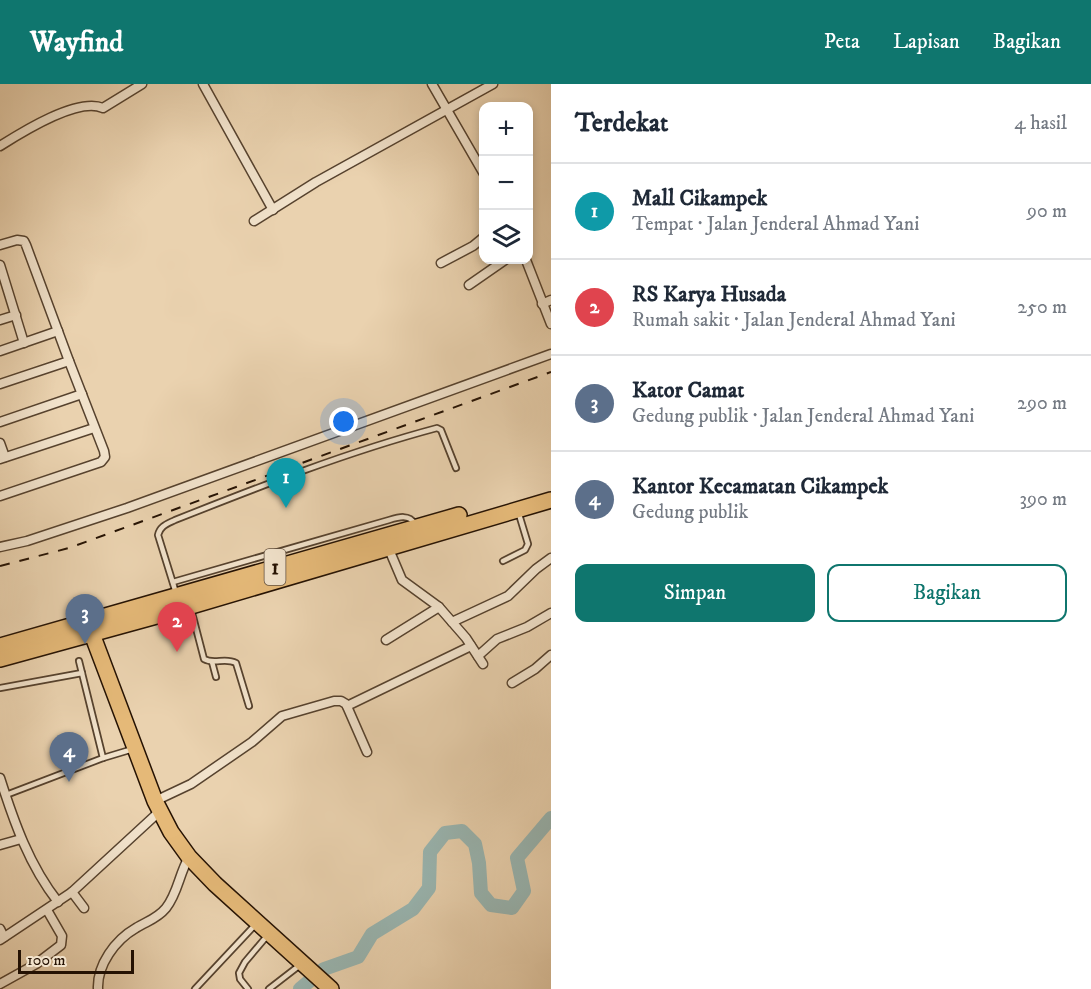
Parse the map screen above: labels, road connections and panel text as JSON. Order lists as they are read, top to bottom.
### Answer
{
  "streets": {
    "highway": ["1"]
  },
  "scale_bar": "100 m",
  "page": {
    "header": "Wayfind",
    "nav": ["Peta", "Lapisan", "Bagikan"],
    "heading": ["Terdekat", "4 hasil"],
    "map_buttons": ["+", "−"],
    "list": [
      {
        "mark": "1",
        "name": "Mall Cikampek",
        "note": "Tempat · Jalan Jenderal Ahmad Yani",
        "value": "90 m"
      },
      {
        "mark": "2",
        "name": "RS Karya Husada",
        "note": "Rumah sakit · Jalan Jenderal Ahmad Yani",
        "value": "250 m"
      },
      {
        "mark": "3",
        "name": "Kator Camat",
        "note": "Gedung publik · Jalan Jenderal Ahmad Yani",
        "value": "290 m"
      },
      {
        "mark": "4",
        "name": "Kantor Kecamatan Cikampek",
        "note": "Gedung publik",
        "value": "390 m"
      }
    ],
    "pins": [
      "1",
      "3",
      "2",
      "4"
    ],
    "buttons": ["Simpan", "Bagikan"],
    "scale": "100 m"
  }
}
